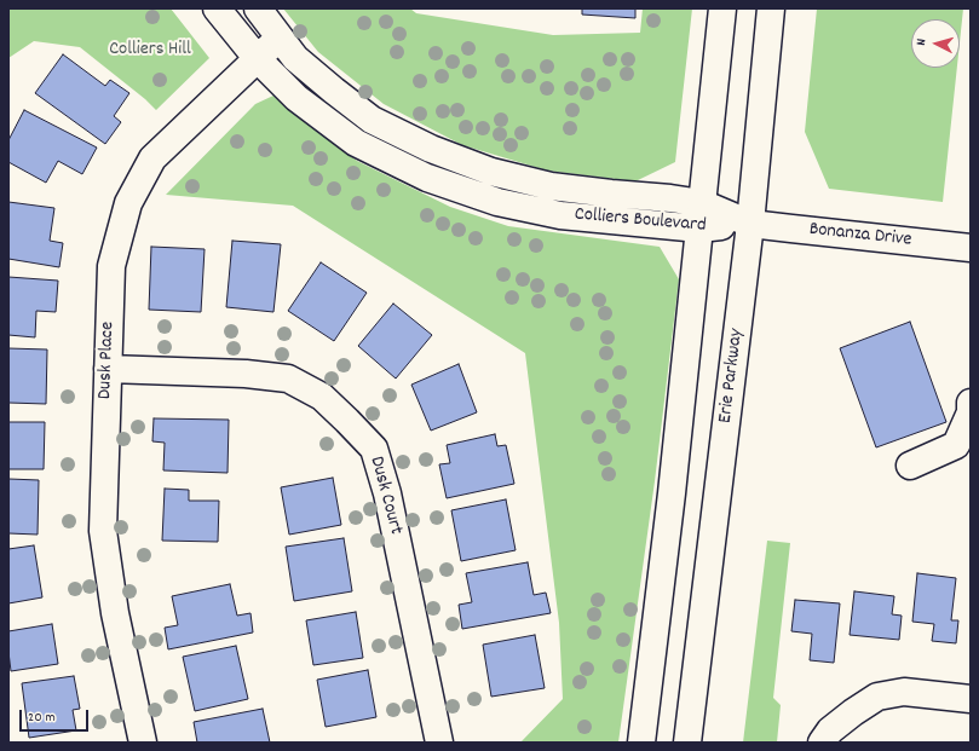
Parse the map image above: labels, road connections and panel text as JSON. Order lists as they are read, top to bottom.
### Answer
{
  "streets": {
    "street": [
      "Colliers Boulevard",
      "Bonanza Drive",
      "Dusk Place",
      "Erie Parkway",
      "Dusk Court"
    ]
  },
  "crossings": [
    ["Colliers Boulevard", "Bonanza Drive"],
    ["Colliers Boulevard", "Dusk Place"],
    ["Colliers Boulevard", "Erie Parkway"],
    ["Bonanza Drive", "Erie Parkway"],
    ["Dusk Place", "Dusk Court"]
  ],
  "parks": ["Colliers Hill"],
  "scale_bar": "20 m",
  "north": "left"
}
